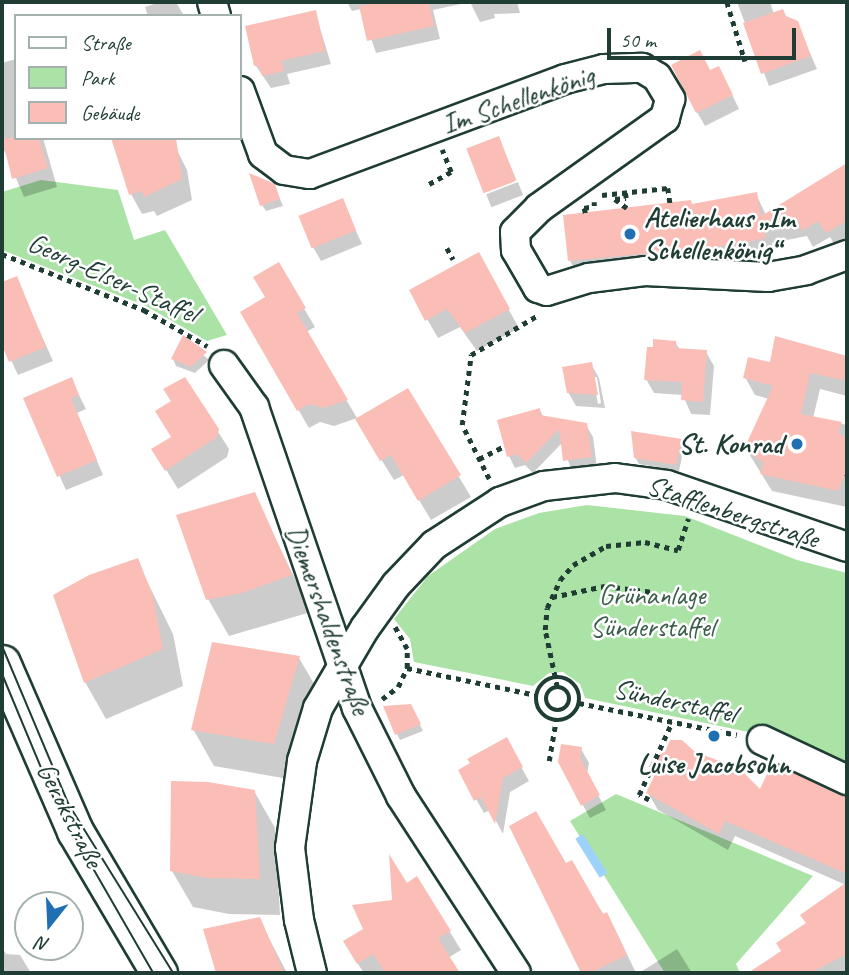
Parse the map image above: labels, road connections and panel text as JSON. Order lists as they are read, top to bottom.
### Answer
{
  "streets": {
    "street": [
      "Im Schellenkönig",
      "Stafflenbergstraße",
      "Diemershaldenstraße",
      "Gerokstraße"
    ],
    "path": ["Georg-Elser-Staffel", "Sünderstaffel"]
  },
  "crossings": [
    ["Georg-Elser-Staffel", "Diemershaldenstraße"],
    ["Stafflenbergstraße", "Diemershaldenstraße"]
  ],
  "parks": ["Grünanlage Sünderstaffel"],
  "places": ["Atelierhaus „Im Schellenkönig“", "St. Konrad", "Luise Jacobsohn"],
  "legend": ["Straße", "Park", "Gebäude"],
  "scale_bar": "50 m",
  "north": "bottom"
}
